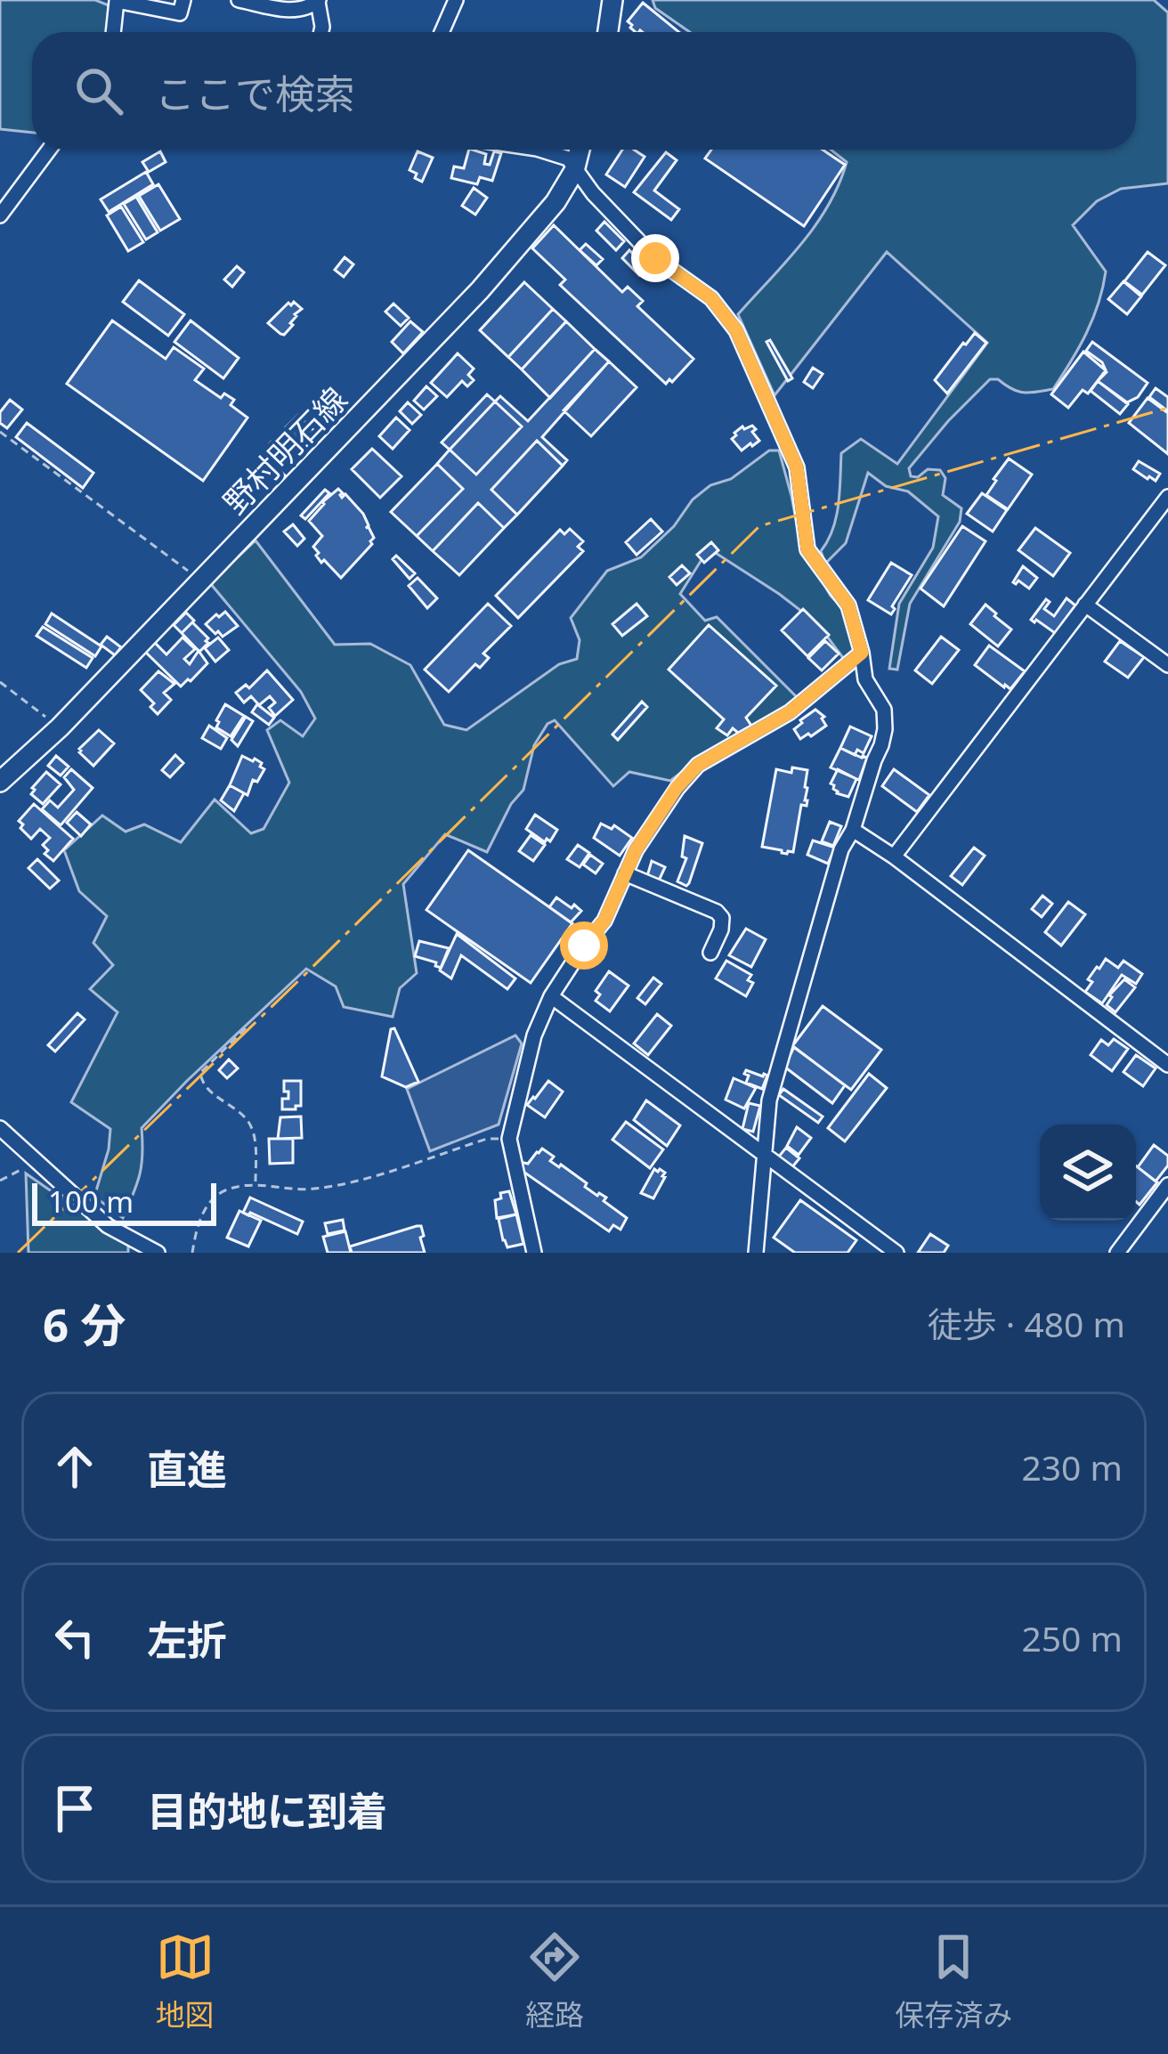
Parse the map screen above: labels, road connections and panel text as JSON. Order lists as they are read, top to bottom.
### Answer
{
  "streets": {
    "main road": ["野村明石線"]
  },
  "scale_bar": "100 m",
  "page": {
    "search": "ここで検索",
    "scale": "100 m",
    "heading": ["6 分", "徒歩 · 480 m"],
    "list": [
      ["直進", "230 m"],
      ["左折", "250 m"],
      "目的地に到着"
    ],
    "nav": ["地図", "経路", "保存済み"]
  }
}
